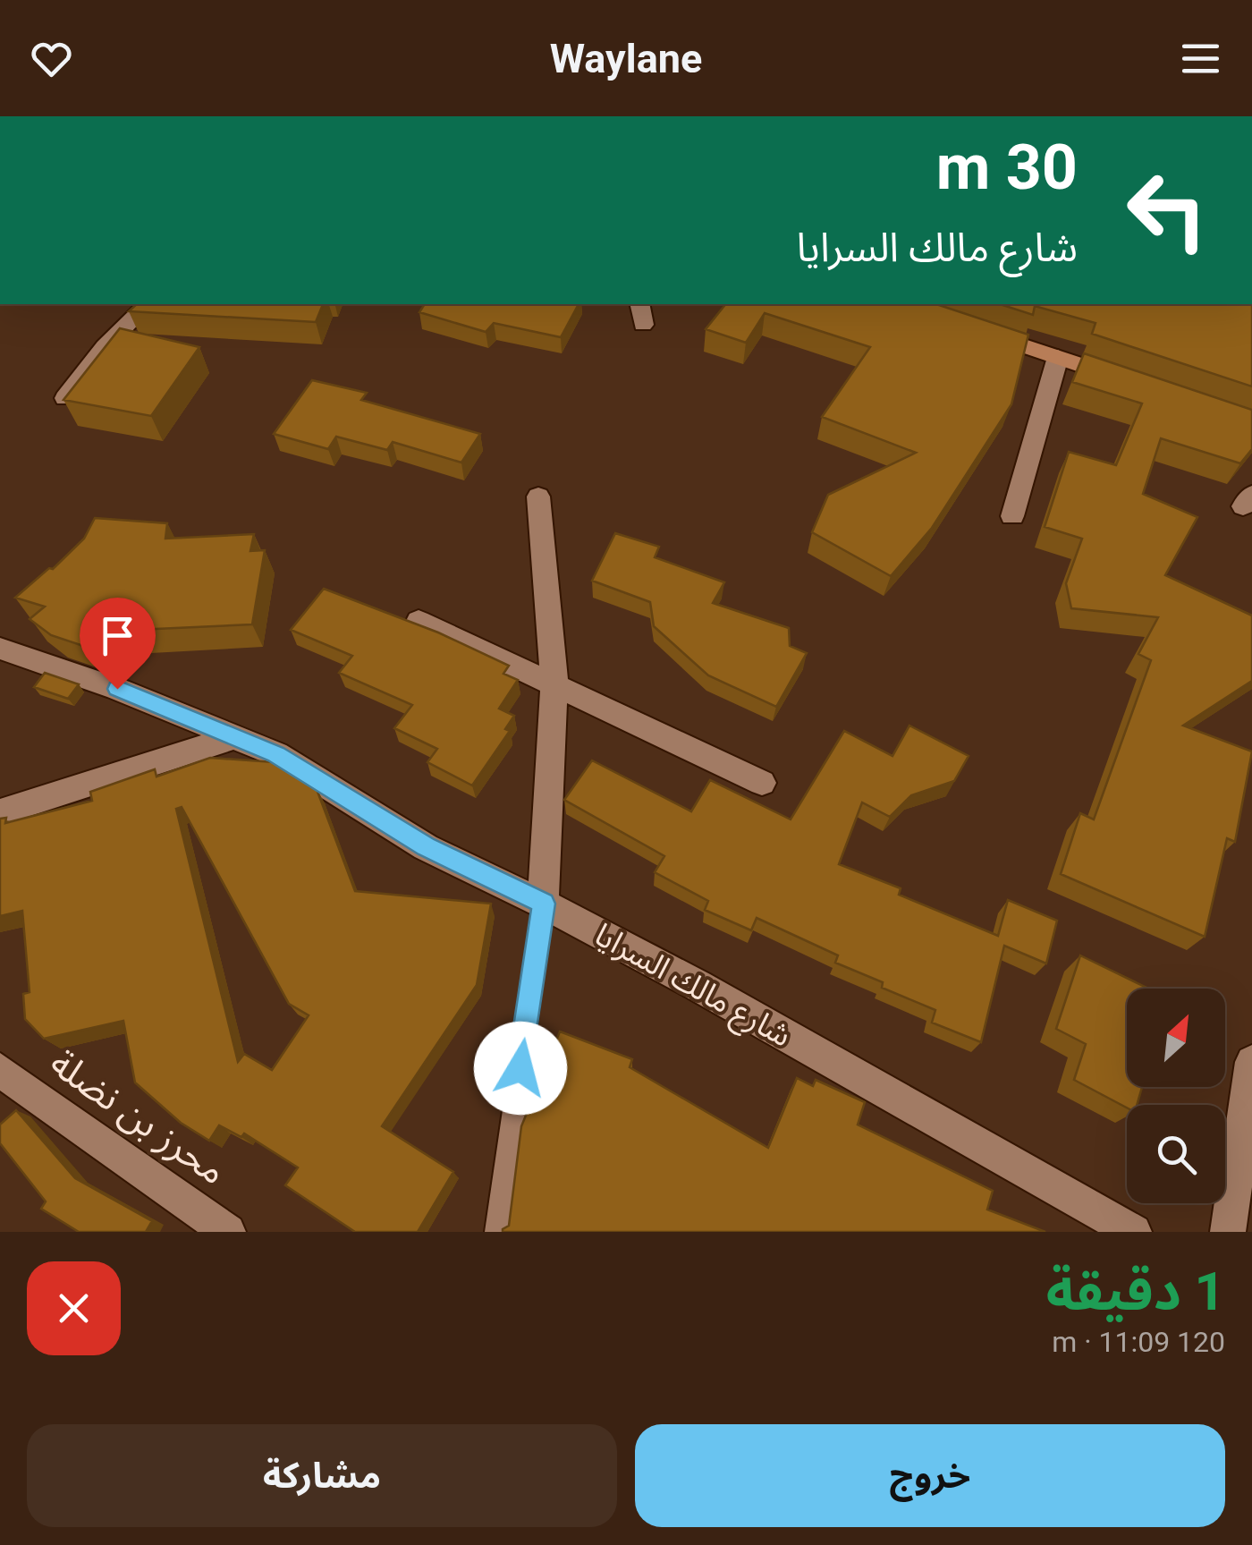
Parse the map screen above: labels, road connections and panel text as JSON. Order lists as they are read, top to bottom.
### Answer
{
  "streets": {
    "street": ["شارع مالك السرايا", "محرز بن نضلة"]
  },
  "north": "top right",
  "page": {
    "header": "Waylane",
    "turn": ["30 m", "شارع مالك السرايا"],
    "heading": ["1 دقيقة", "120 m · 11:09"],
    "buttons": ["خروج", "مشاركة"]
  }
}
